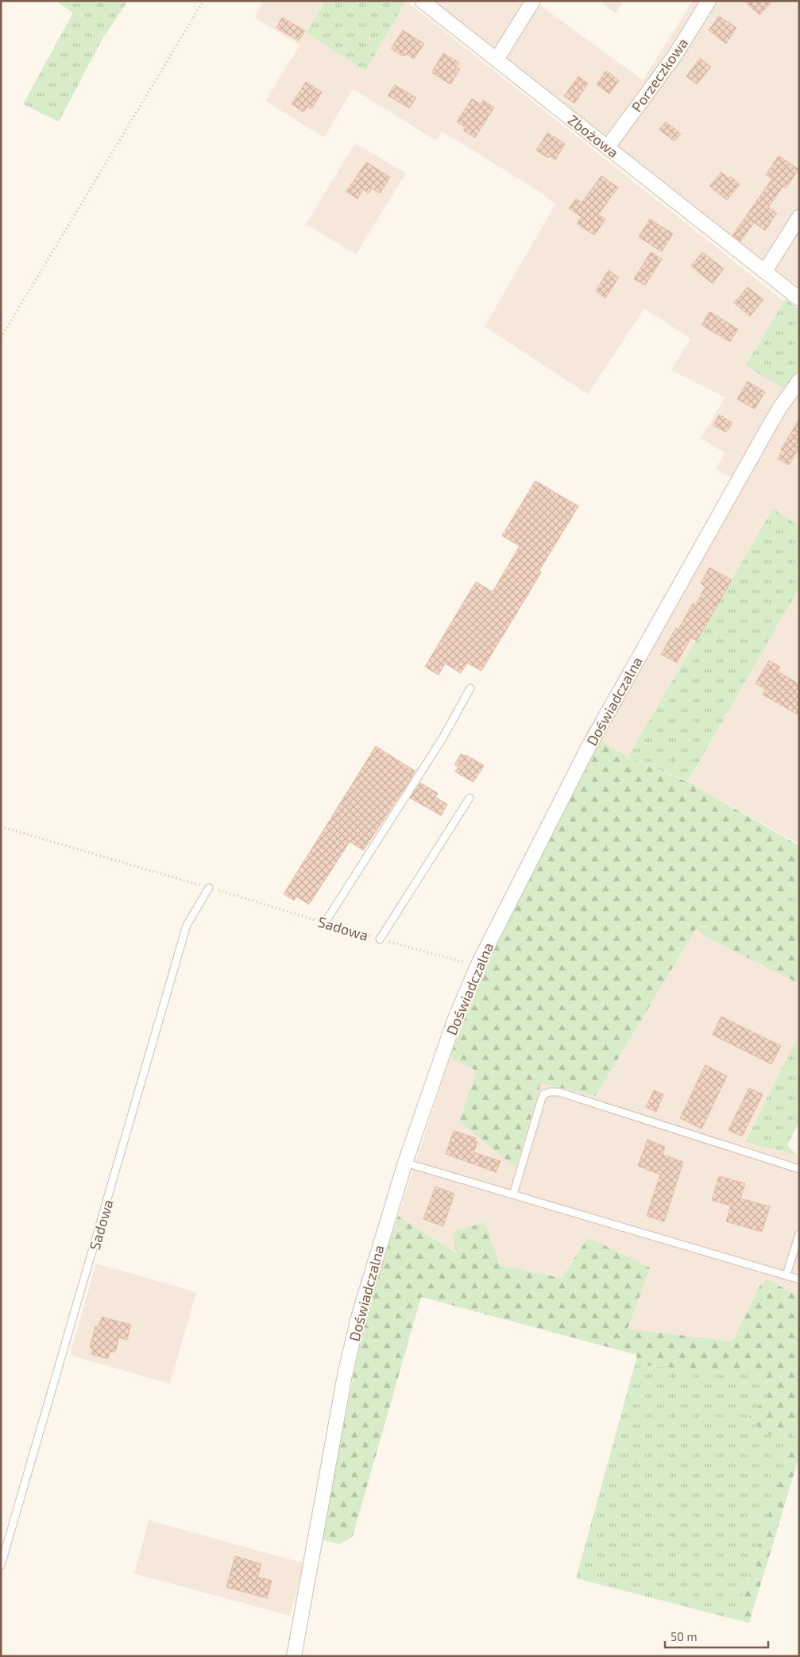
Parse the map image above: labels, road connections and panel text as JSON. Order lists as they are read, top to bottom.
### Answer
{
  "streets": {
    "street": ["Porzeczkowa", "Zbożowa", "Doświadczalna"],
    "lane": ["Sadowa"]
  },
  "crossings": [
    ["Porzeczkowa", "Zbożowa"],
    ["Doświadczalna", "Sadowa"]
  ],
  "scale_bar": "50 m"
}
